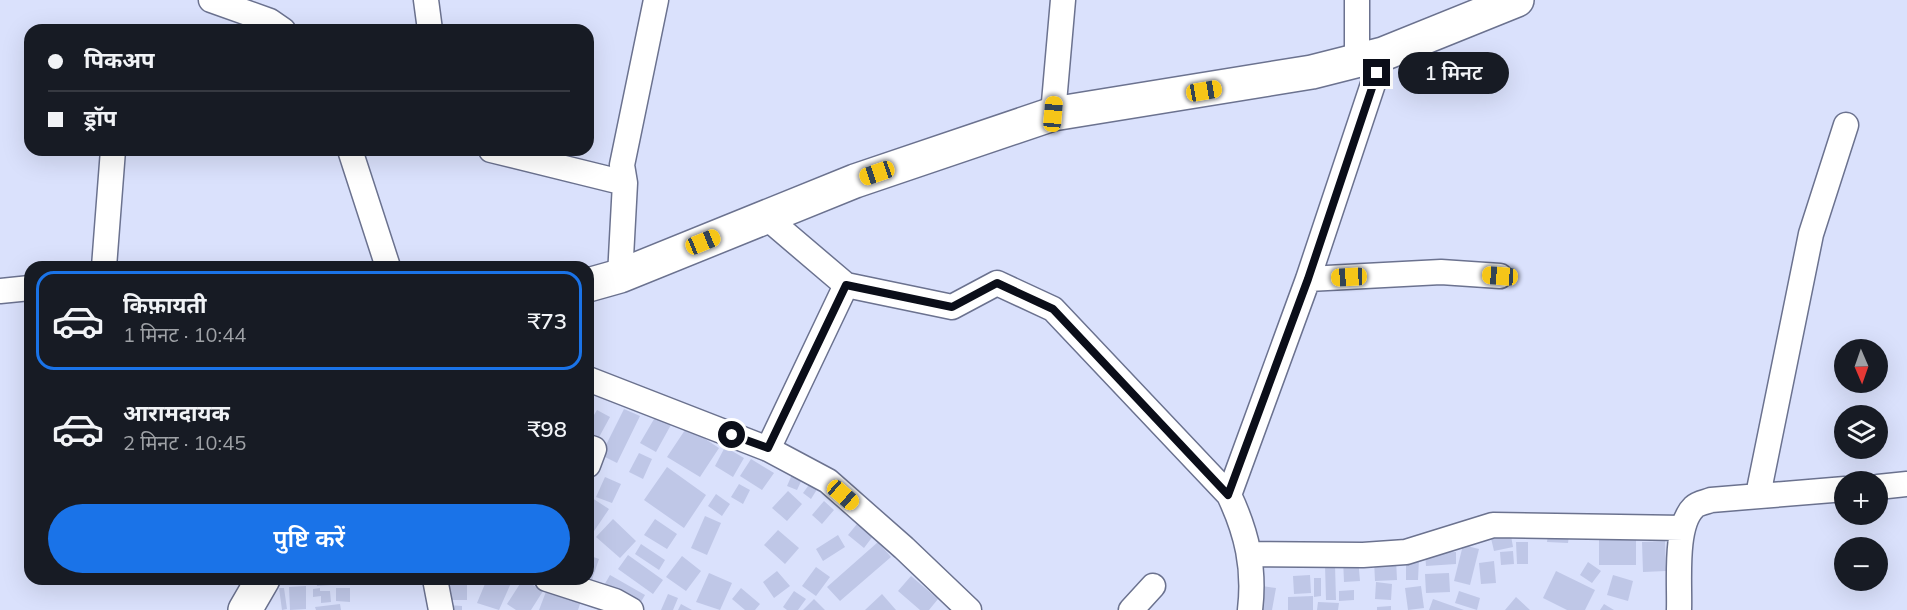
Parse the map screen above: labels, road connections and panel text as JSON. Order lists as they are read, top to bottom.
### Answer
{
  "north": "bottom",
  "page": {
    "banner": ["पिकअप", "ड्रॉप"],
    "bubble": "1 मिनट",
    "list": [
      {
        "name": "किफ़ायती",
        "note": "1 मिनट · 10:44",
        "value": "₹73"
      },
      {
        "name": "आरामदायक",
        "note": "2 मिनट · 10:45",
        "value": "₹98"
      }
    ],
    "map_buttons": ["+", "−"],
    "buttons": "पुष्टि करें"
  }
}
